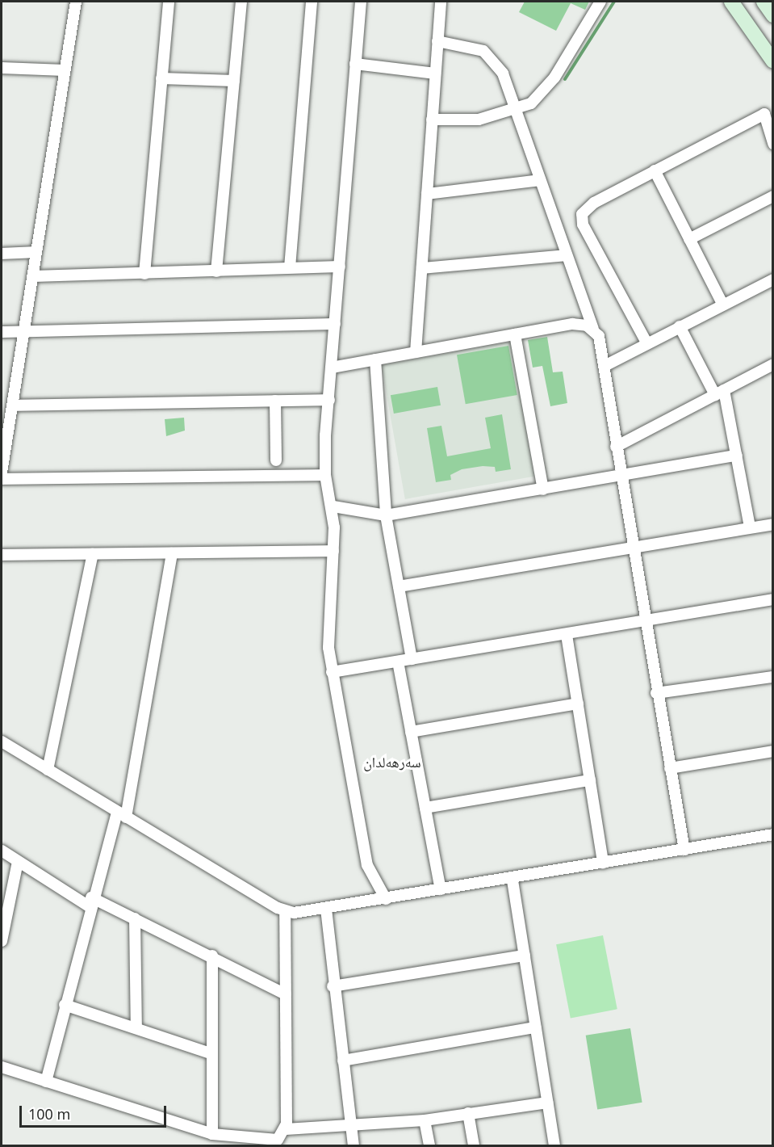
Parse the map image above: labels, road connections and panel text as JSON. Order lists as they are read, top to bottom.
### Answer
{
  "districts": ["سەرهەلدان"],
  "scale_bar": "100 m"
}
